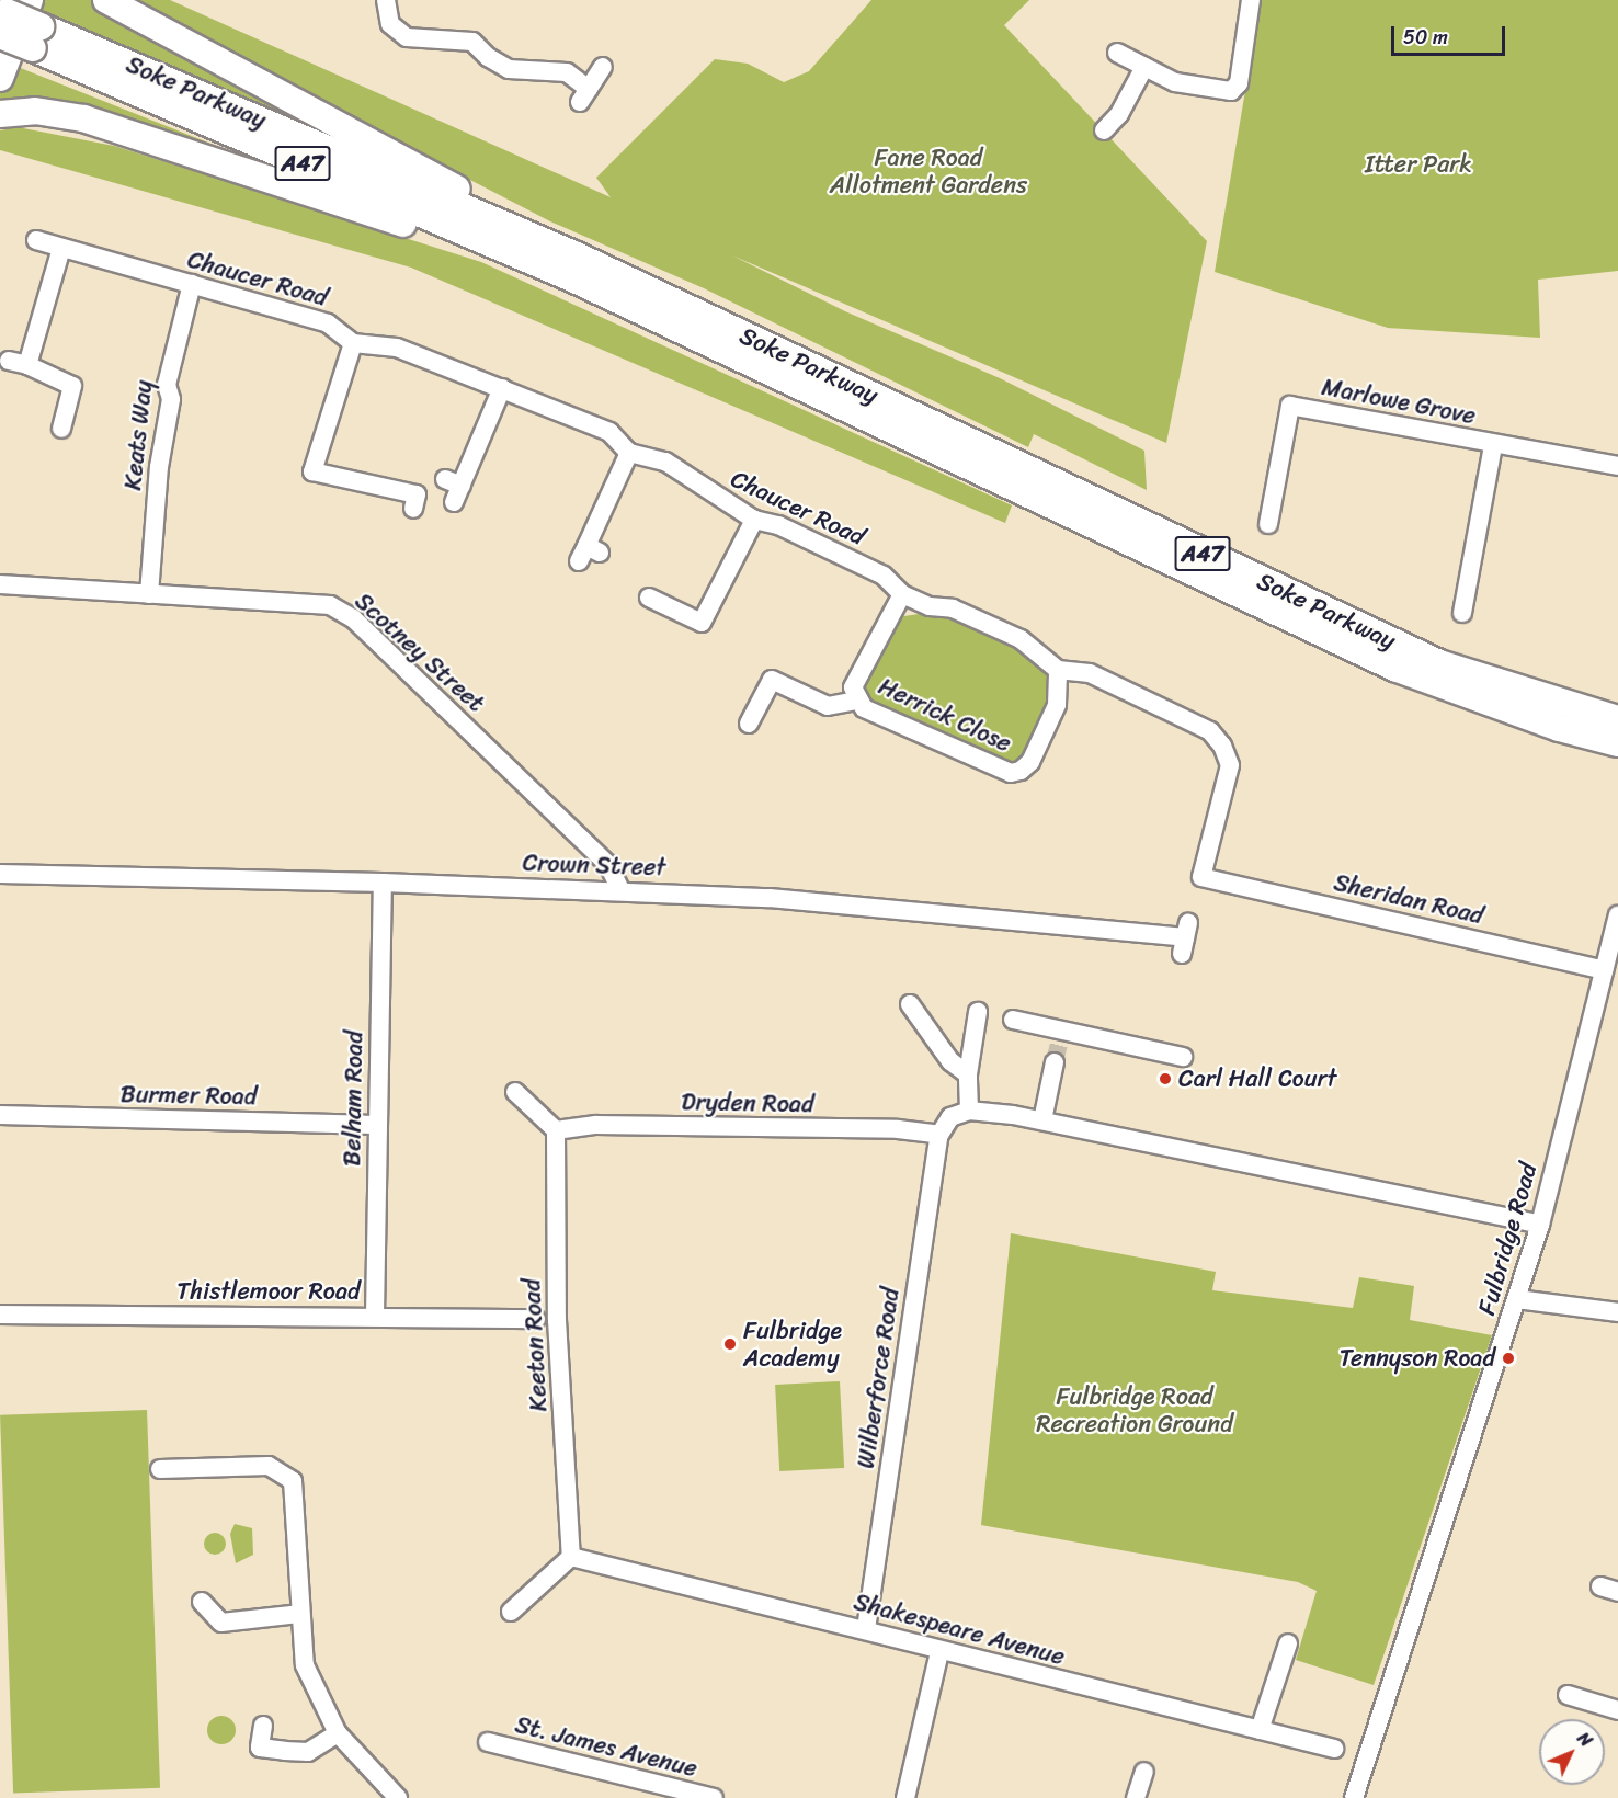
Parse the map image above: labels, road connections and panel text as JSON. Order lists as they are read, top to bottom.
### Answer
{
  "streets": {
    "highway": ["Soke Parkway", "A47"],
    "street": [
      "Chaucer Road",
      "Marlowe Grove",
      "Keats Way",
      "Scotney Street",
      "Herrick Close",
      "Crown Street",
      "Sheridan Road",
      "Burmer Road",
      "Belham Road",
      "Dryden Road",
      "Fulbridge Road",
      "Thistlemoor Road",
      "Keeton Road",
      "Wilberforce Road",
      "Shakespeare Avenue",
      "St. James Avenue"
    ]
  },
  "crossings": [
    ["Soke Parkway", "A47"],
    ["Chaucer Road", "Keats Way"],
    ["Chaucer Road", "Herrick Close"],
    ["Chaucer Road", "Sheridan Road"],
    ["Keats Way", "Scotney Street"],
    ["Scotney Street", "Crown Street"],
    ["Herrick Close", "Sheridan Road"],
    ["Crown Street", "Belham Road"],
    ["Sheridan Road", "Fulbridge Road"],
    ["Burmer Road", "Belham Road"],
    ["Belham Road", "Thistlemoor Road"],
    ["Dryden Road", "Keeton Road"],
    ["Dryden Road", "Wilberforce Road"],
    ["Keeton Road", "Shakespeare Avenue"],
    ["Wilberforce Road", "Shakespeare Avenue"]
  ],
  "parks": ["Fane Road Allotment Gardens", "Itter Park", "Fulbridge Road Recreation Ground"],
  "places": ["Carl Hall Court", "Fulbridge Academy", "Tennyson Road"],
  "scale_bar": "50 m",
  "north": "top right"
}
